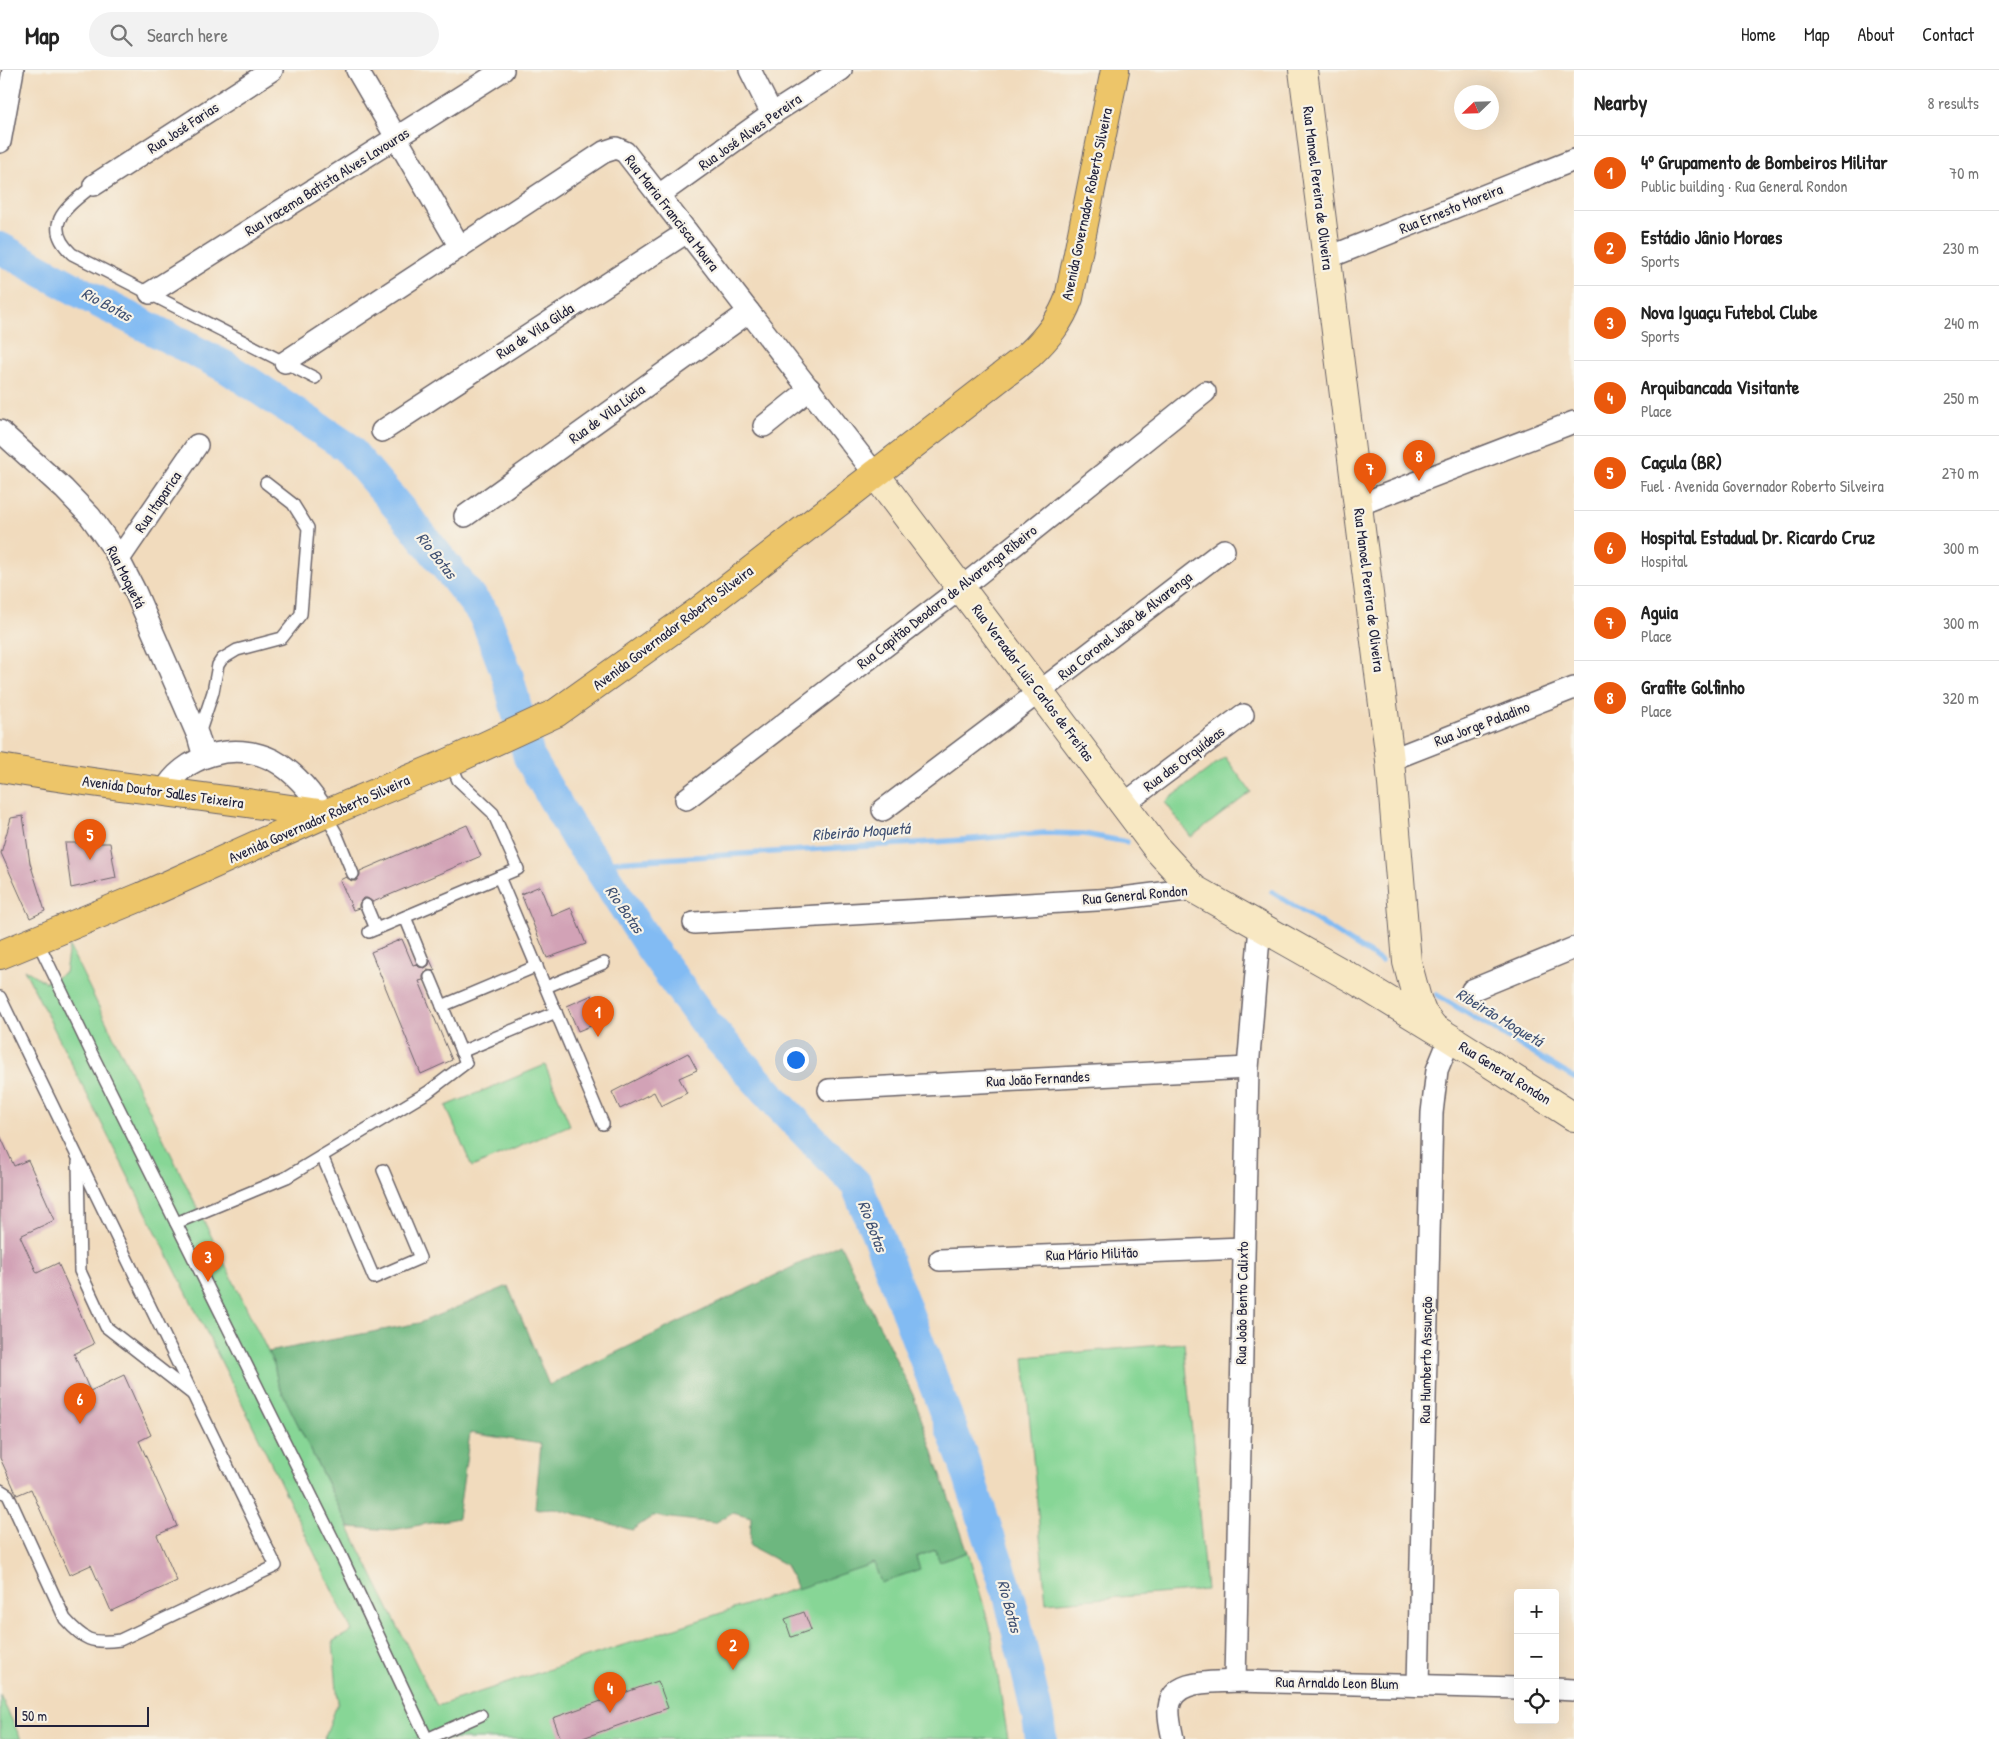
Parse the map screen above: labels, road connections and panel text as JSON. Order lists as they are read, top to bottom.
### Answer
{
  "streets": {
    "main road": ["Avenida Governador Roberto Silveira", "Avenida Doutor Salles Teixeira"],
    "street": [
      "Rua José Farias",
      "Rua José Alves Pereira",
      "Rua Iracema Batista Alves Lavouras",
      "Rua Manoel Pereira de Oliveira",
      "Rua Ernesto Moreira",
      "Rua Maria Francisca Moura",
      "Rua de Vila Gilda",
      "Rua de Vila Lúcia",
      "Rua Itaparica",
      "Rua Moquetá",
      "Rua Capitão Deodoro de Alvarenga Ribeiro",
      "Rua Coronel João de Alvarenga",
      "Rua Vereador Luiz Carlos de Freitas",
      "Rua Jorge Paladino",
      "Rua das Orquídeas",
      "Rua General Rondon",
      "Rua João Fernandes",
      "Rua Mário Militão",
      "Rua João Bento Calixto",
      "Rua Humberto Assunção",
      "Rua Arnaldo Leon Blum"
    ]
  },
  "crossings": [
    ["Rua José Alves Pereira", "Rua Maria Francisca Moura"],
    ["Rua Manoel Pereira de Oliveira", "Rua Ernesto Moreira"],
    ["Rua Manoel Pereira de Oliveira", "Rua Jorge Paladino"],
    ["Rua Manoel Pereira de Oliveira", "Rua General Rondon"],
    ["Rua Manoel Pereira de Oliveira", "Rua Humberto Assunção"],
    ["Avenida Governador Roberto Silveira", "Rua Maria Francisca Moura"],
    ["Avenida Governador Roberto Silveira", "Rua Vereador Luiz Carlos de Freitas"],
    ["Avenida Governador Roberto Silveira", "Avenida Doutor Salles Teixeira"],
    ["Rua Maria Francisca Moura", "Rua de Vila Gilda"],
    ["Rua Maria Francisca Moura", "Rua de Vila Lúcia"],
    ["Rua Maria Francisca Moura", "Rua Vereador Luiz Carlos de Freitas"],
    ["Rua Itaparica", "Rua Moquetá"],
    ["Rua Capitão Deodoro de Alvarenga Ribeiro", "Rua Vereador Luiz Carlos de Freitas"],
    ["Rua Coronel João de Alvarenga", "Rua Vereador Luiz Carlos de Freitas"],
    ["Rua Vereador Luiz Carlos de Freitas", "Rua das Orquídeas"],
    ["Rua Vereador Luiz Carlos de Freitas", "Rua General Rondon"],
    ["Rua General Rondon", "Rua João Bento Calixto"],
    ["Rua General Rondon", "Rua Humberto Assunção"],
    ["Rua João Fernandes", "Rua João Bento Calixto"],
    ["Rua Mário Militão", "Rua João Bento Calixto"],
    ["Rua João Bento Calixto", "Rua Arnaldo Leon Blum"],
    ["Rua Humberto Assunção", "Rua Arnaldo Leon Blum"]
  ],
  "water": ["Rio Botas", "Ribeirão Moquetá"],
  "scale_bar": "50 m",
  "north": "bottom left",
  "page": {
    "header": "Map",
    "search": "Search here",
    "nav": [
      "Home",
      "Map",
      "About",
      "Contact"
    ],
    "heading": ["Nearby", "8 results"],
    "list": [
      {
        "mark": "1",
        "name": "4º Grupamento de Bombeiros Militar",
        "note": "Public building · Rua General Rondon",
        "value": "70 m"
      },
      {
        "mark": "2",
        "name": "Estádio Jânio Moraes",
        "note": "Sports",
        "value": "230 m"
      },
      {
        "mark": "3",
        "name": "Nova Iguaçu Futebol Clube",
        "note": "Sports",
        "value": "240 m"
      },
      {
        "mark": "4",
        "name": "Arquibancada Visitante",
        "note": "Place",
        "value": "250 m"
      },
      {
        "mark": "5",
        "name": "Caçula (BR)",
        "note": "Fuel · Avenida Governador Roberto Silveira",
        "value": "270 m"
      },
      {
        "mark": "6",
        "name": "Hospital Estadual Dr. Ricardo Cruz",
        "note": "Hospital",
        "value": "300 m"
      },
      {
        "mark": "7",
        "name": "Aguia",
        "note": "Place",
        "value": "300 m"
      },
      {
        "mark": "8",
        "name": "Grafite Golfinho",
        "note": "Place",
        "value": "320 m"
      }
    ],
    "pins": [
      "8",
      "7",
      "5",
      "1",
      "3",
      "6",
      "2",
      "4"
    ],
    "map_buttons": ["+", "−"],
    "scale": "50 m"
  }
}
